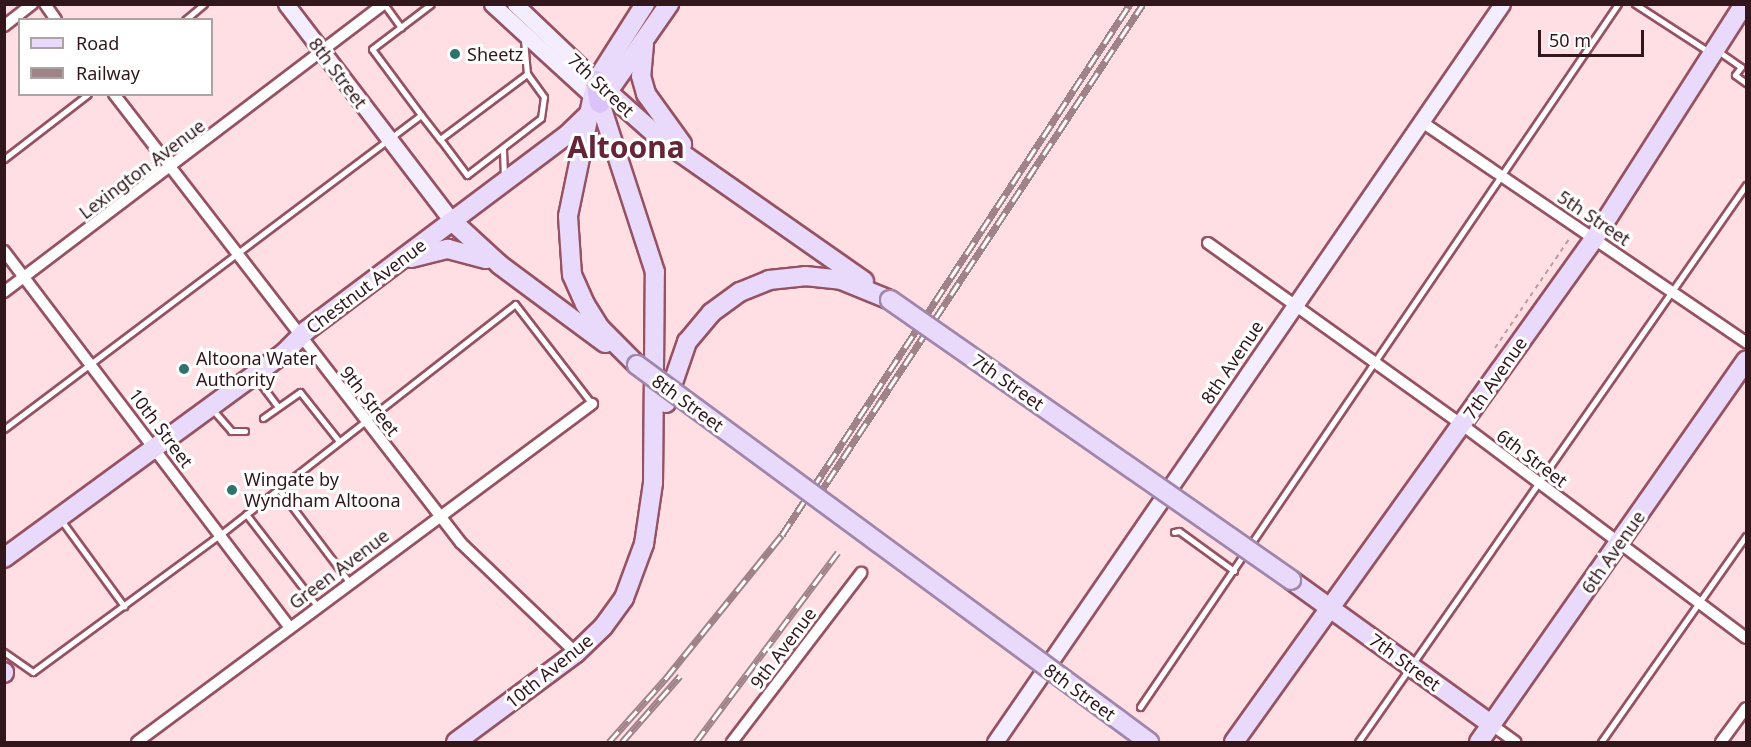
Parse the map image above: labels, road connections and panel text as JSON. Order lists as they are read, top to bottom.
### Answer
{
  "streets": {
    "main road": [
      "8th Street",
      "7th Street",
      "Chestnut Avenue",
      "7th Avenue",
      "6th Avenue",
      "10th Avenue"
    ],
    "street": [
      "Lexington Avenue",
      "5th Street",
      "8th Avenue",
      "9th Street",
      "10th Street",
      "6th Street",
      "Green Avenue",
      "9th Avenue"
    ]
  },
  "crossings": [
    ["8th Street", "Lexington Avenue"],
    ["8th Street", "Chestnut Avenue"],
    ["7th Street", "Chestnut Avenue"],
    ["7th Street", "7th Avenue"],
    ["7th Street", "6th Avenue"],
    ["Lexington Avenue", "9th Street"],
    ["Lexington Avenue", "10th Street"],
    ["5th Street", "8th Avenue"],
    ["5th Street", "7th Avenue"],
    ["Chestnut Avenue", "9th Street"],
    ["Chestnut Avenue", "10th Street"],
    ["8th Avenue", "6th Street"],
    ["7th Avenue", "6th Street"],
    ["9th Street", "Green Avenue"],
    ["9th Street", "10th Avenue"],
    ["10th Street", "Green Avenue"],
    ["6th Street", "6th Avenue"]
  ],
  "districts": ["Altoona"],
  "places": ["Sheetz", "Altoona Water Authority", "Wingate by Wyndham Altoona"],
  "legend": ["Road", "Railway"],
  "scale_bar": "50 m"
}
